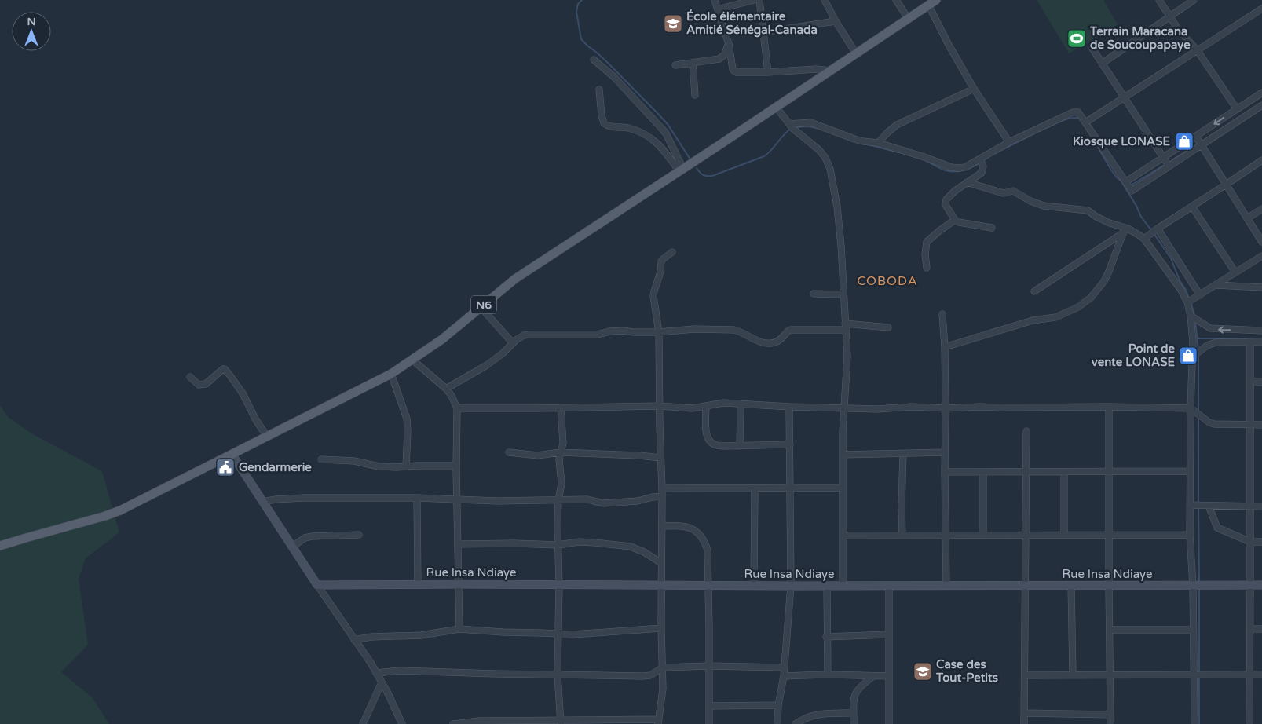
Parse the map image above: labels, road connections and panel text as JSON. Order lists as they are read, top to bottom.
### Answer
{
  "streets": {
    "main road": ["N6", "Rue Insa Ndiaye"]
  },
  "districts": ["COBODA"],
  "places": {
    "school or university": ["École élémentaire Amitié Sénégal-Canada", "Case des Tout-Petits"],
    "sports": ["Terrain Maracana de Soucoupapaye"],
    "shop": ["Kiosque LONASE", "Point de vente LONASE"],
    "public building": ["Gendarmerie"]
  },
  "north": "top"
}
